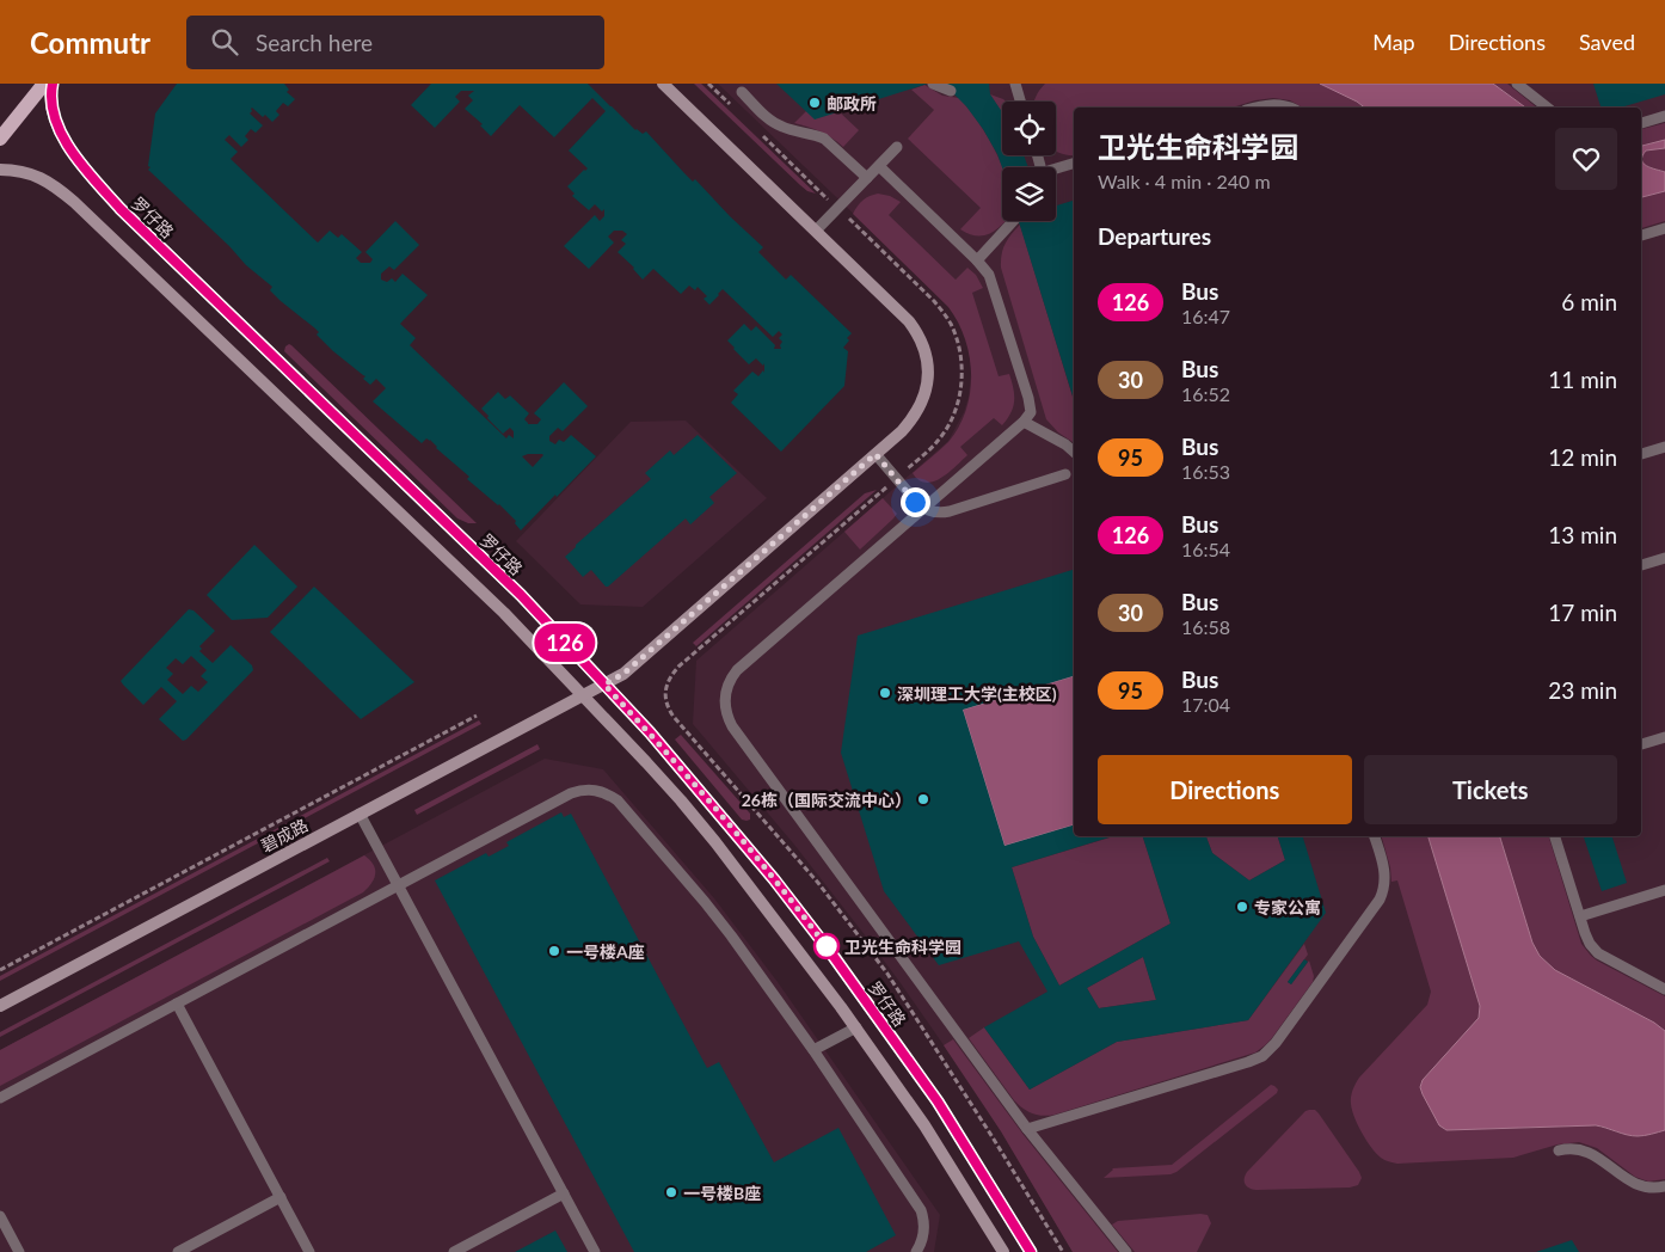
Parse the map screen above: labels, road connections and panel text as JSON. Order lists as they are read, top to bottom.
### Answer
{
  "streets": {
    "main road": ["罗仔路", "碧成路"]
  },
  "crossings": [
    ["罗仔路", "碧成路"]
  ],
  "places": [
    "邮政所",
    "深圳理工大学(主校区)",
    "26栋（国际交流中心）",
    "专家公寓",
    "卫光生命科学园",
    "一号楼A座",
    "一号楼B座"
  ],
  "lines": ["bus line 126"],
  "page": {
    "header": "Commutr",
    "search": "Search here",
    "nav": ["Map", "Directions", "Saved"],
    "on_map": "126",
    "heading": [
      ["卫光生命科学园", "Walk · 4 min · 240 m"],
      "Departures"
    ],
    "list": [
      {
        "mark": "126",
        "name": "Bus",
        "note": "16:47",
        "value": "6 min"
      },
      {
        "mark": "30",
        "name": "Bus",
        "note": "16:52",
        "value": "11 min"
      },
      {
        "mark": "95",
        "name": "Bus",
        "note": "16:53",
        "value": "12 min"
      },
      {
        "mark": "126",
        "name": "Bus",
        "note": "16:54",
        "value": "13 min"
      },
      {
        "mark": "30",
        "name": "Bus",
        "note": "16:58",
        "value": "17 min"
      },
      {
        "mark": "95",
        "name": "Bus",
        "note": "17:04",
        "value": "23 min"
      }
    ],
    "buttons": ["Directions", "Tickets"]
  }
}
